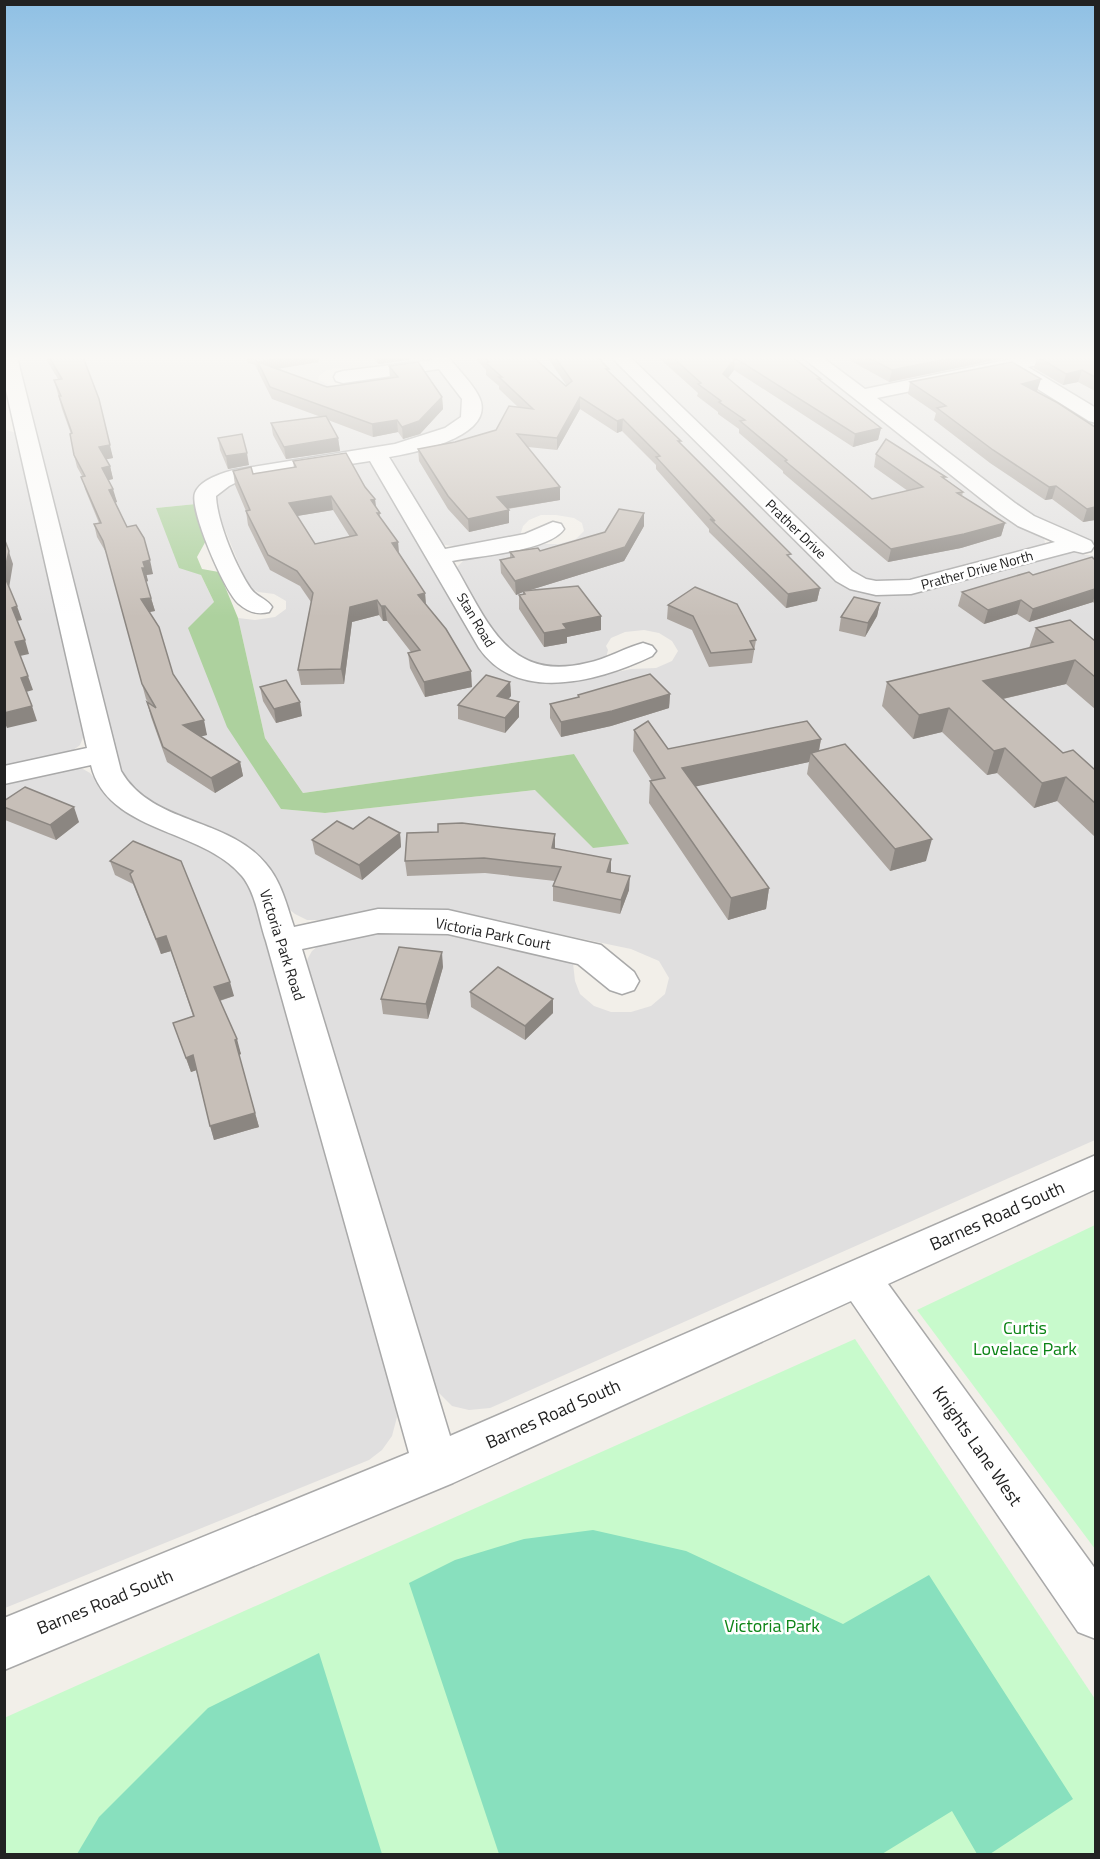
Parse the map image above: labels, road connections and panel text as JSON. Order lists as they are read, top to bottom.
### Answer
{
  "streets": {
    "street": [
      "Prather Drive",
      "Prather Drive North",
      "Stan Road",
      "Victoria Park Court",
      "Victoria Park Road",
      "Barnes Road South",
      "Knights Lane West"
    ]
  },
  "crossings": [
    ["Prather Drive", "Prather Drive North"],
    ["Victoria Park Court", "Victoria Park Road"],
    ["Victoria Park Road", "Barnes Road South"],
    ["Barnes Road South", "Knights Lane West"]
  ],
  "parks": ["Curtis Lovelace Park", "Victoria Park"]
}
